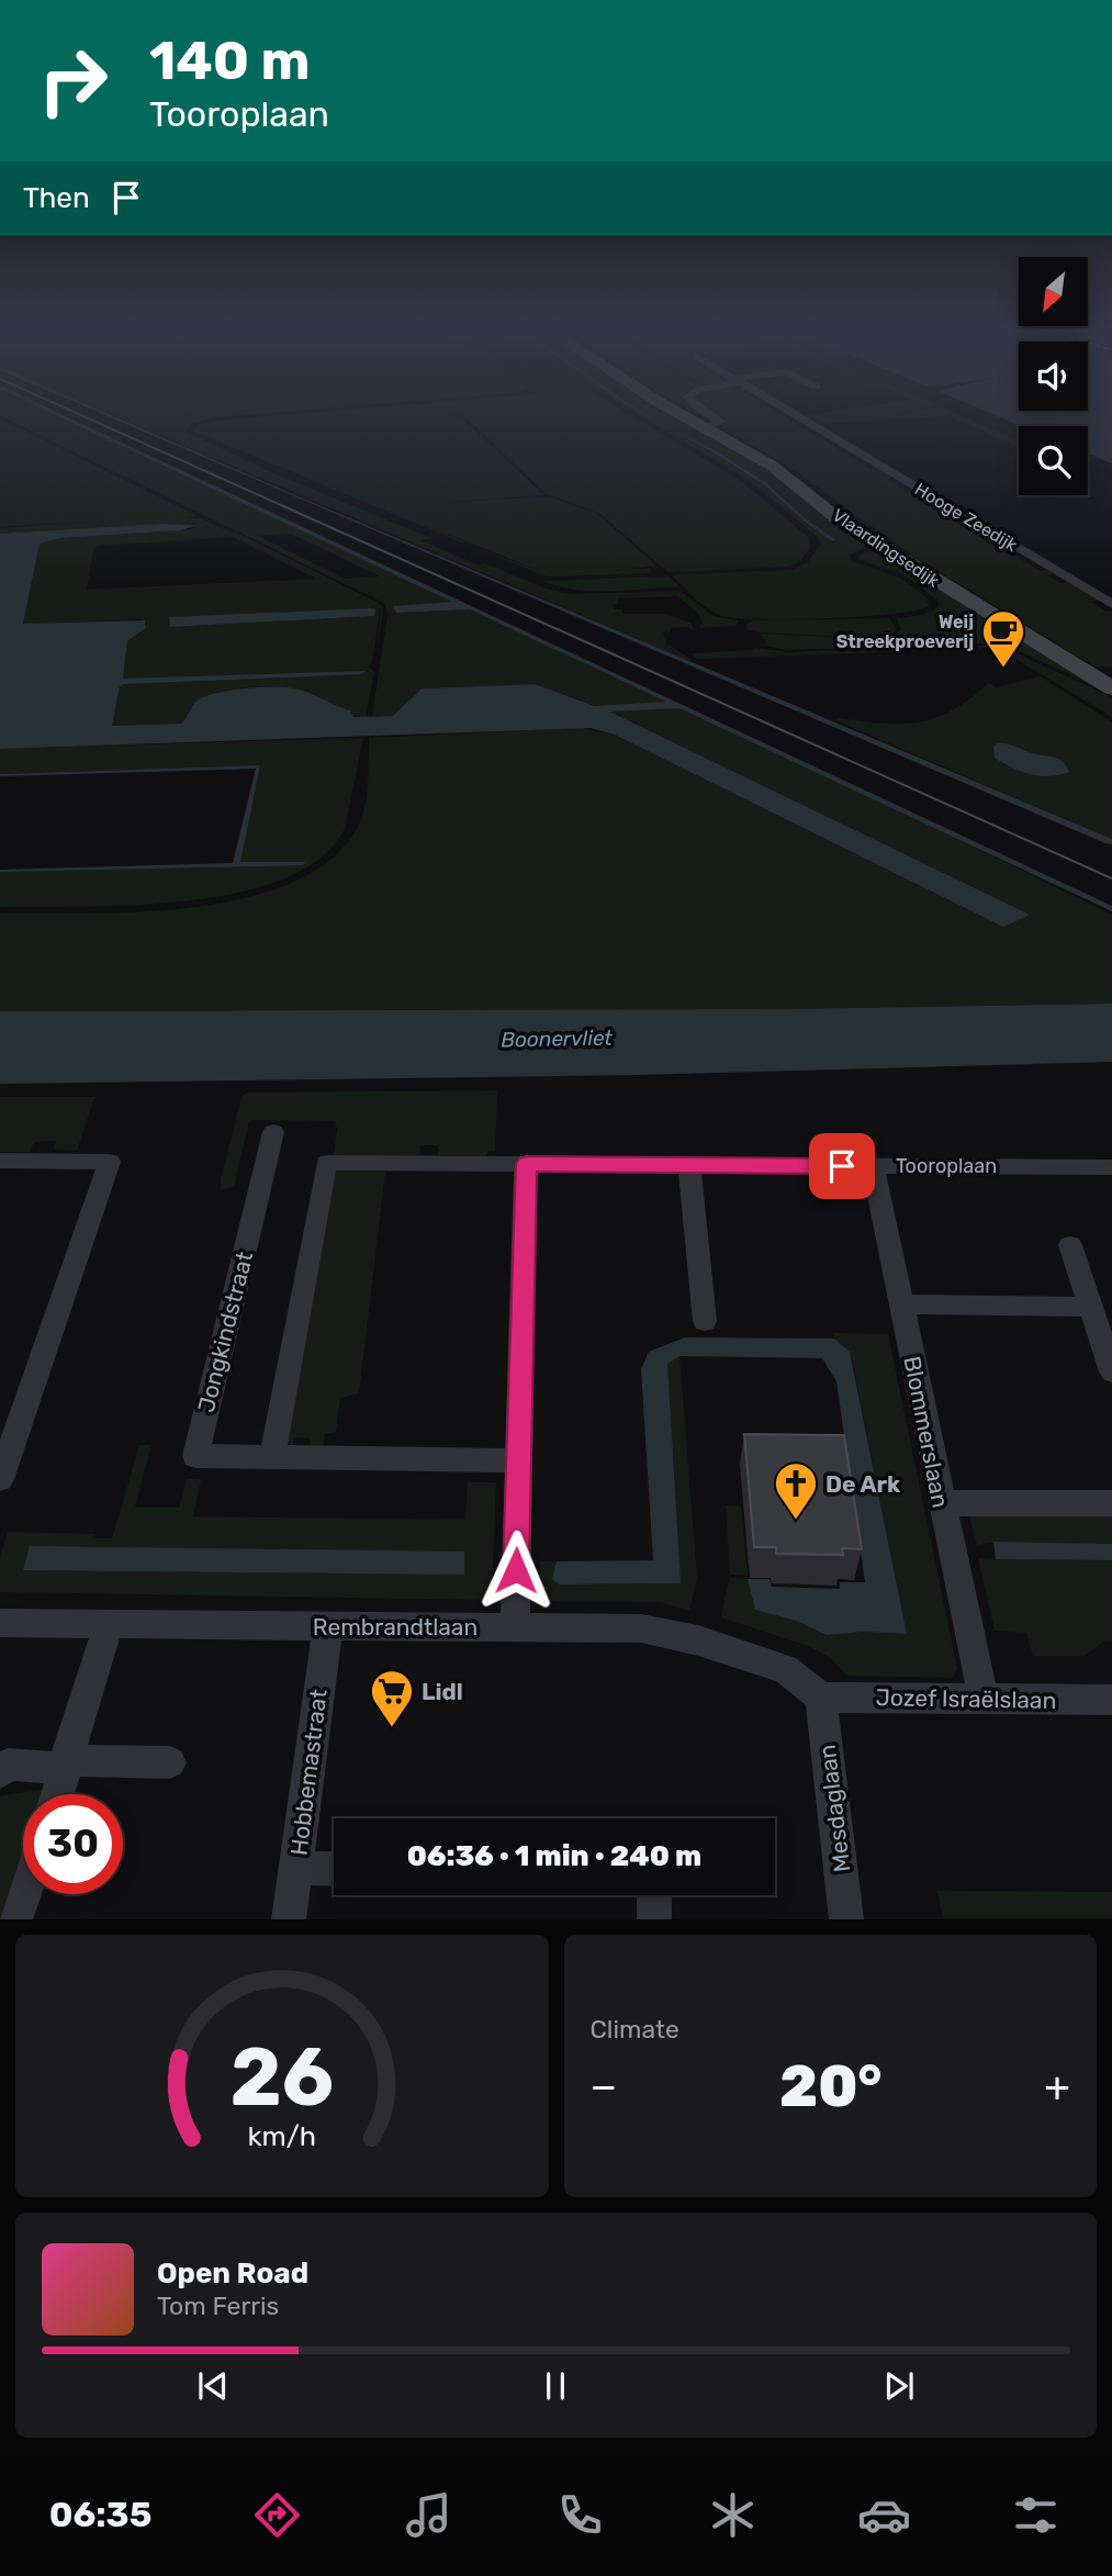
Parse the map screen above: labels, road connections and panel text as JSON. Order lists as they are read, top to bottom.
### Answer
{
  "streets": {
    "street": [
      "Hooge Zeedijk",
      "Vlaardingsedijk",
      "Tooroplaan",
      "Jongkindstraat",
      "Blommerslaan",
      "Rembrandtlaan",
      "Jozef Israëlslaan",
      "Hobbemastraat",
      "Mesdaglaan"
    ]
  },
  "crossings": [
    ["Tooroplaan", "Jongkindstraat"],
    ["Tooroplaan", "Blommerslaan"],
    ["Blommerslaan", "Jozef Israëlslaan"],
    ["Rembrandtlaan", "Jozef Israëlslaan"],
    ["Rembrandtlaan", "Hobbemastraat"],
    ["Rembrandtlaan", "Mesdaglaan"],
    ["Jozef Israëlslaan", "Mesdaglaan"]
  ],
  "water": ["Boonervliet"],
  "places": {
    "cafe": ["Weij Streekproeverij"],
    "church": ["De Ark"],
    "supermarket": ["Lidl"]
  },
  "north": "bottom left",
  "page": {
    "turn": ["140 m", "Tooroplaan"],
    "then": "Then",
    "limit": "30",
    "trip": "06:36 · 1 min · 240 m",
    "tile": "Climate",
    "heat": ["−", "20°", "+"],
    "song": ["Open Road", "Tom Ferris"],
    "tabs": "06:35",
    "gauge": ["26", "km/h"]
  }
}
